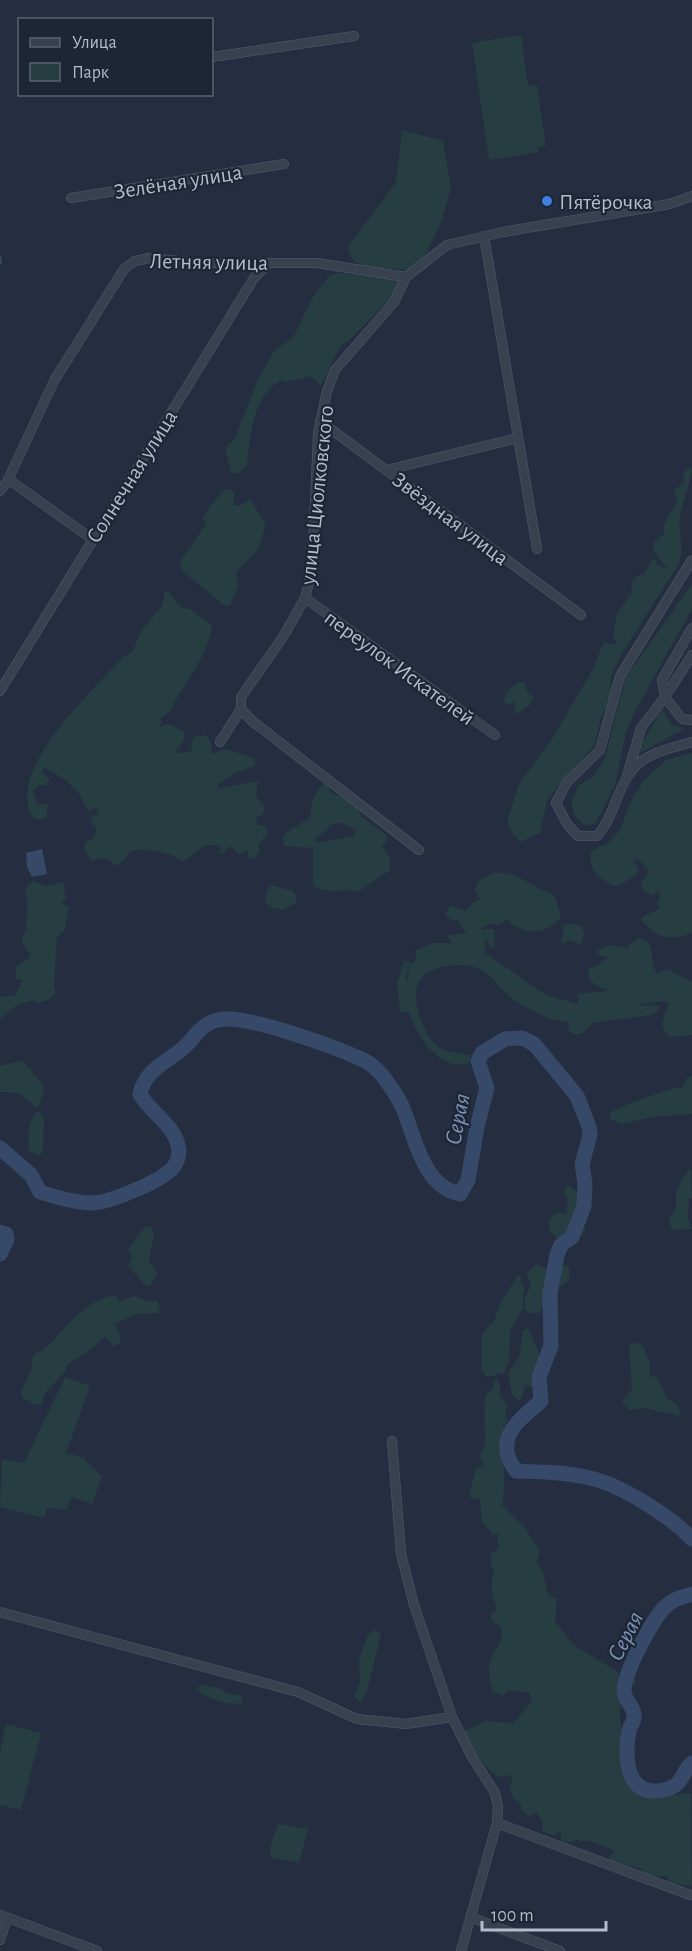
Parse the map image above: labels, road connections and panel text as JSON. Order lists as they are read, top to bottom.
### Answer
{
  "streets": {
    "street": [
      "Зелёная улица",
      "Летняя улица",
      "Солнечная улица",
      "улица Циолковского",
      "Звёздная улица",
      "переулок Искателей"
    ]
  },
  "crossings": [
    ["Летняя улица", "Солнечная улица"],
    ["Летняя улица", "улица Циолковского"],
    ["улица Циолковского", "Звёздная улица"],
    ["улица Циолковского", "переулок Искателей"]
  ],
  "water": ["Серая"],
  "places": ["Пятёрочка"],
  "legend": ["Улица", "Парк"],
  "scale_bar": "100 m"
}
